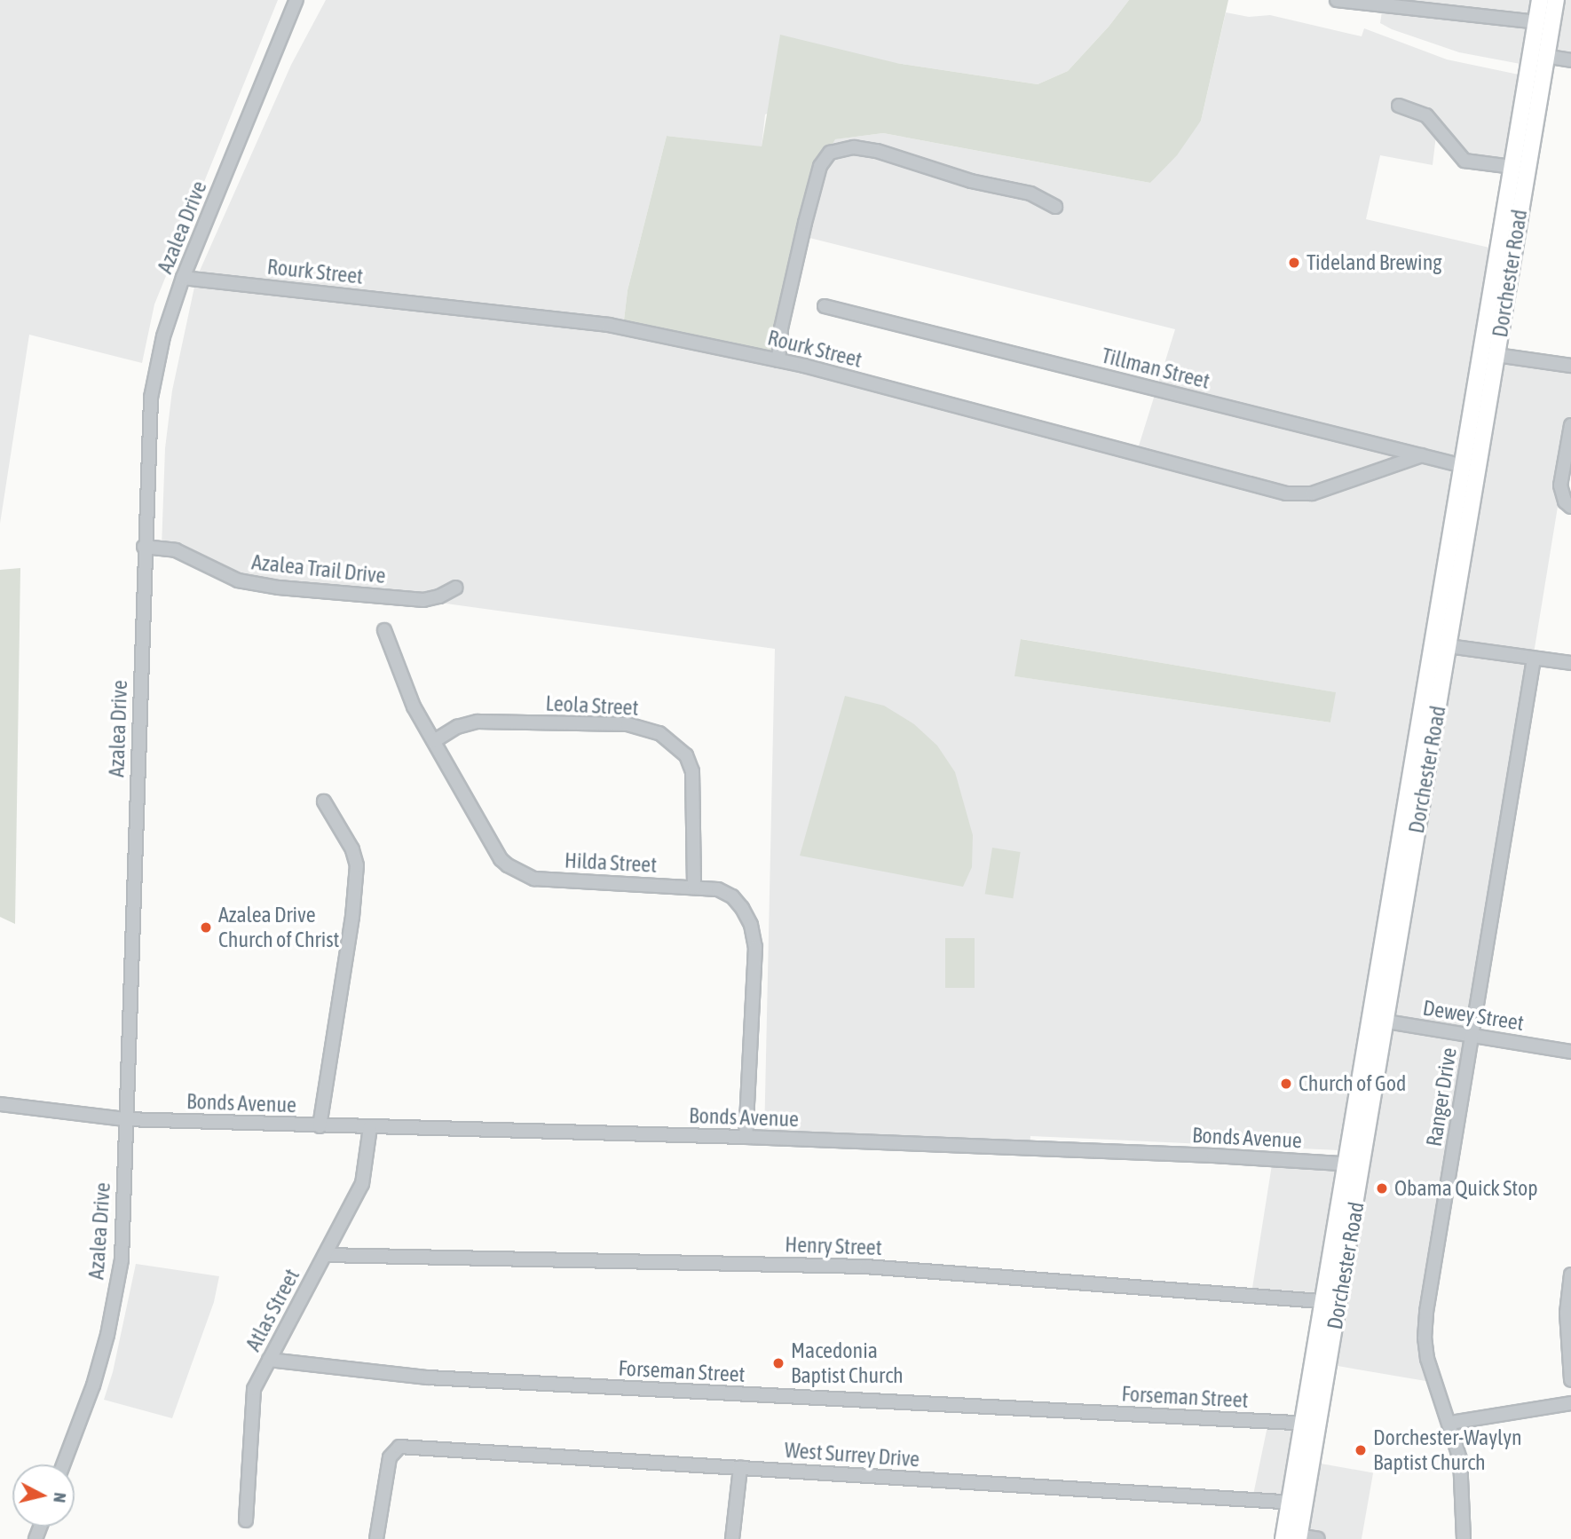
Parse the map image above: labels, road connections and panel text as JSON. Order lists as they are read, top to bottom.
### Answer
{
  "streets": {
    "main road": ["Dorchester Road"],
    "street": [
      "Azalea Drive",
      "Rourk Street",
      "Tillman Street",
      "Azalea Trail Drive",
      "Leola Street",
      "Hilda Street",
      "Dewey Street",
      "Ranger Drive",
      "Bonds Avenue",
      "Henry Street",
      "Atlas Street",
      "Forseman Street",
      "West Surrey Drive"
    ]
  },
  "crossings": [
    ["Azalea Drive", "Rourk Street"],
    ["Azalea Drive", "Azalea Trail Drive"],
    ["Azalea Drive", "Bonds Avenue"],
    ["Rourk Street", "Tillman Street"],
    ["Dorchester Road", "Tillman Street"],
    ["Dorchester Road", "Dewey Street"],
    ["Dorchester Road", "Bonds Avenue"],
    ["Dorchester Road", "Henry Street"],
    ["Dorchester Road", "Forseman Street"],
    ["Dorchester Road", "West Surrey Drive"],
    ["Leola Street", "Hilda Street"],
    ["Hilda Street", "Bonds Avenue"],
    ["Dewey Street", "Ranger Drive"],
    ["Bonds Avenue", "Atlas Street"],
    ["Henry Street", "Atlas Street"],
    ["Atlas Street", "Forseman Street"]
  ],
  "places": [
    "Tideland Brewing",
    "Azalea Drive Church of Christ",
    "Church of God",
    "Obama Quick Stop",
    "Macedonia Baptist Church",
    "Dorchester-Waylyn Baptist Church"
  ],
  "north": "right"
}
